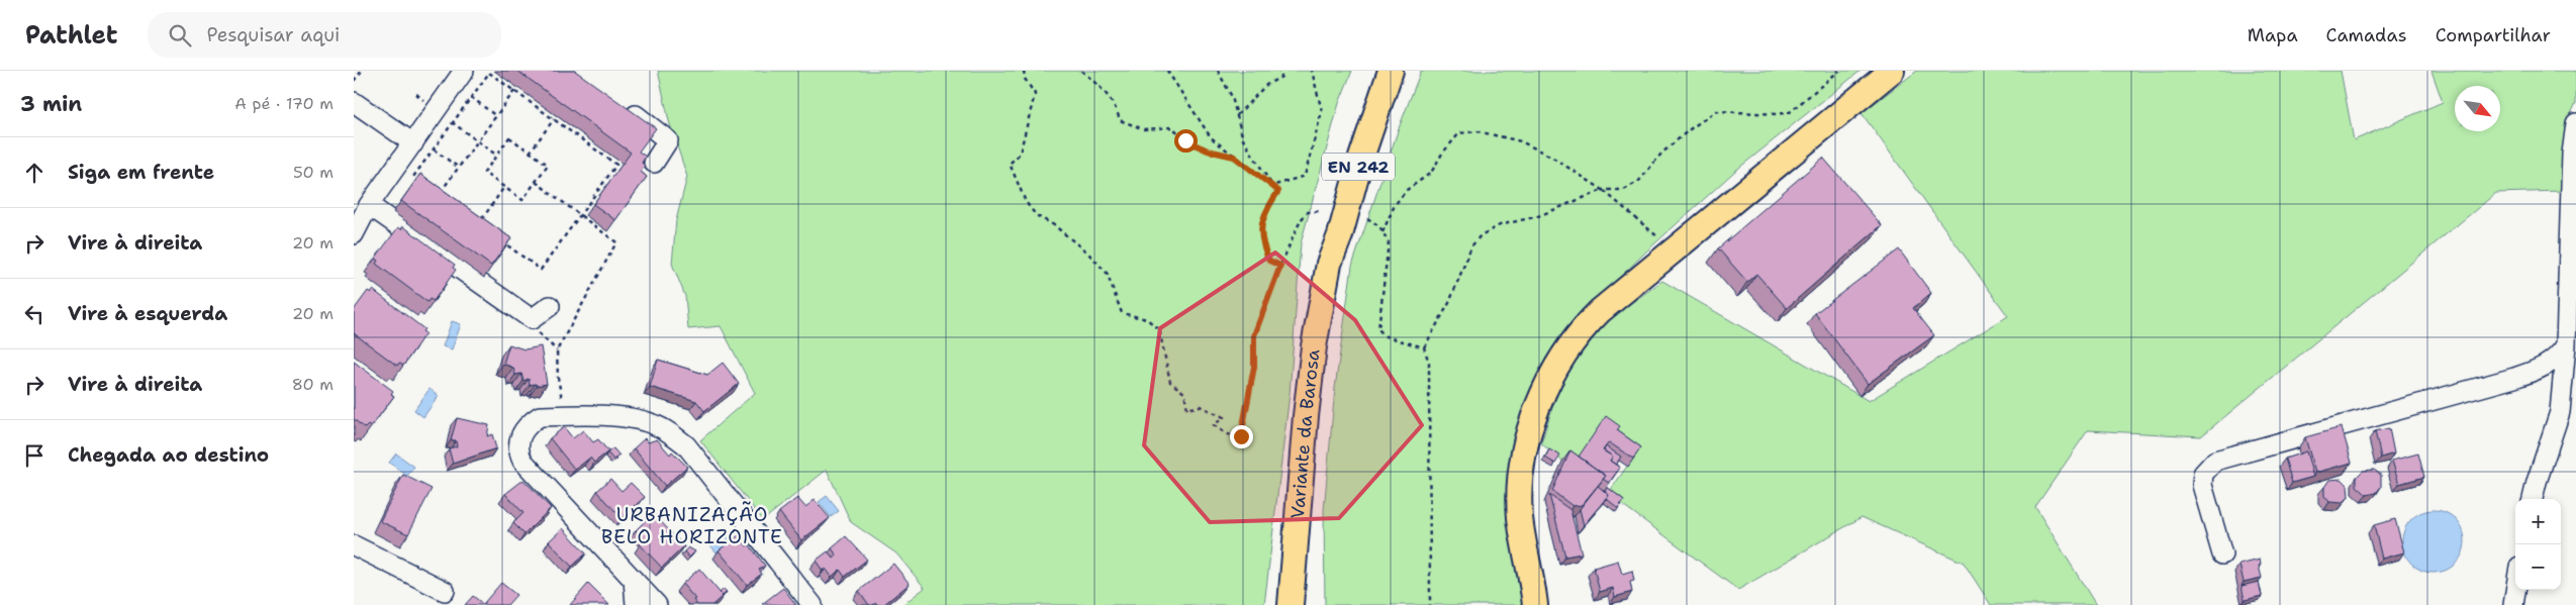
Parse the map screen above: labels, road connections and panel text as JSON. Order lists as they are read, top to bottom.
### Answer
{
  "streets": {
    "main road": ["EN 242", "Variante da Barosa"]
  },
  "districts": ["URBANIZAÇÃO BELO HORIZONTE"],
  "north": "bottom right",
  "page": {
    "header": "Pathlet",
    "search": "Pesquisar aqui",
    "nav": ["Mapa", "Camadas", "Compartilhar"],
    "heading": ["3 min", "A pé · 170 m"],
    "list": [
      ["Siga em frente", "50 m"],
      ["Vire à direita", "20 m"],
      ["Vire à esquerda", "20 m"],
      ["Vire à direita", "80 m"],
      "Chegada ao destino"
    ],
    "map_buttons": ["+", "−"]
  }
}
